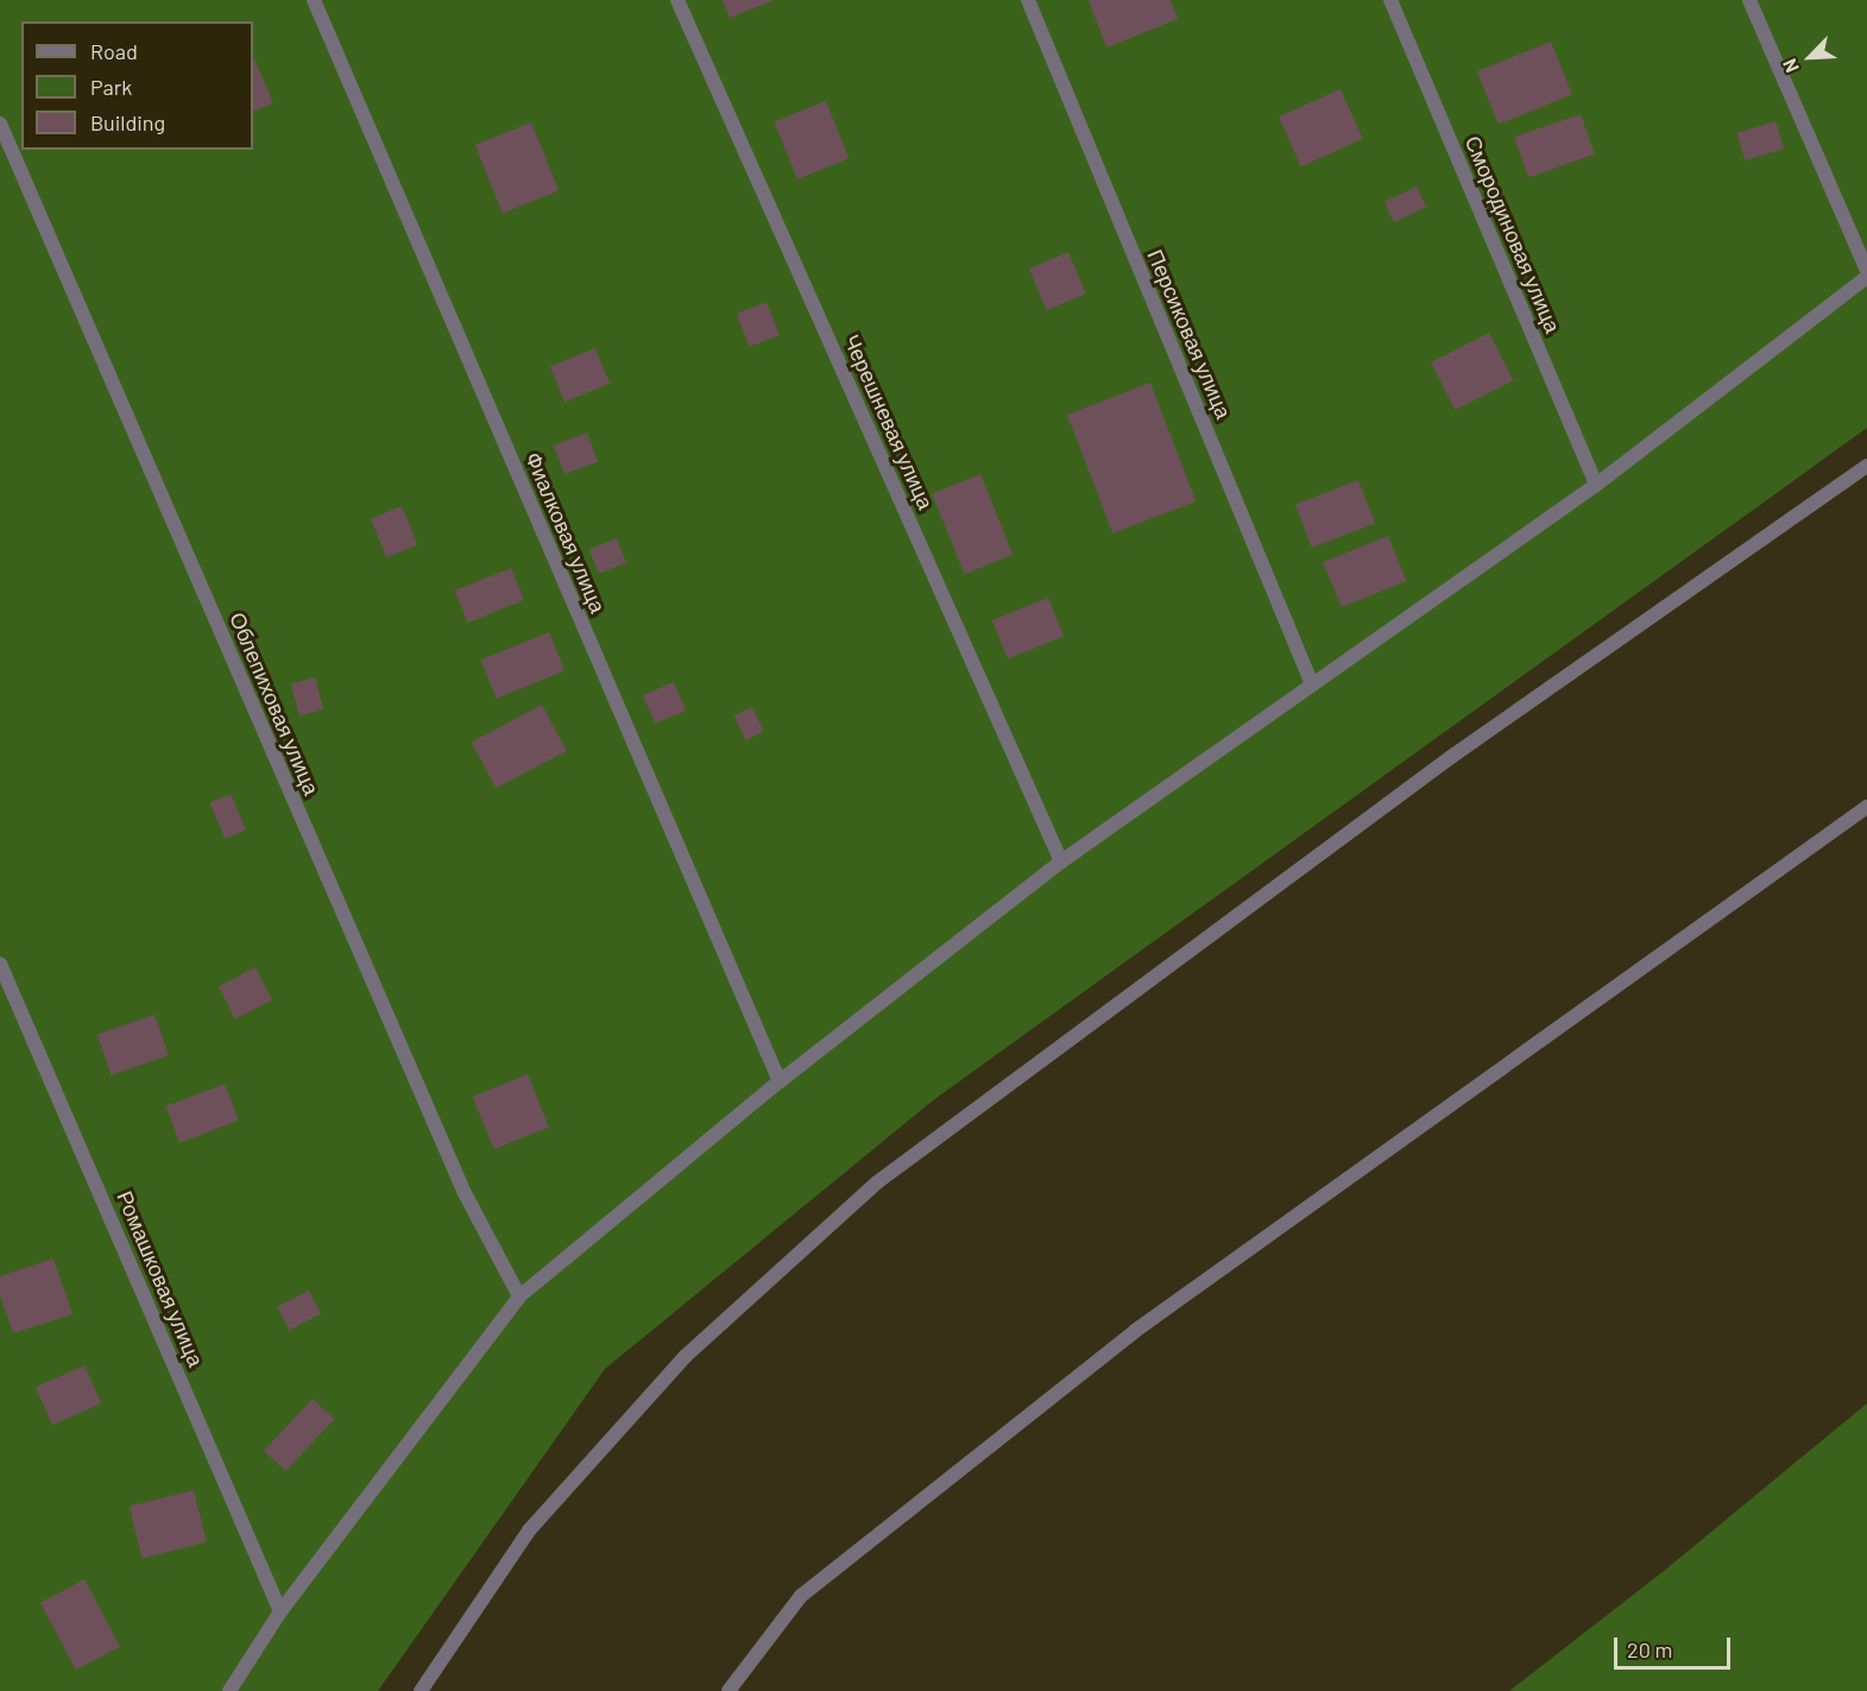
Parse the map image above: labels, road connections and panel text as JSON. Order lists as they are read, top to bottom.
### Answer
{
  "streets": {
    "street": [
      "Смородиновая улица",
      "Персиковая улица",
      "Черешневая улица",
      "Фиалковая улица",
      "Облепиховая улица",
      "Ромашковая улица"
    ]
  },
  "legend": ["Road", "Park", "Building"],
  "scale_bar": "20 m",
  "north": "bottom left"
}
